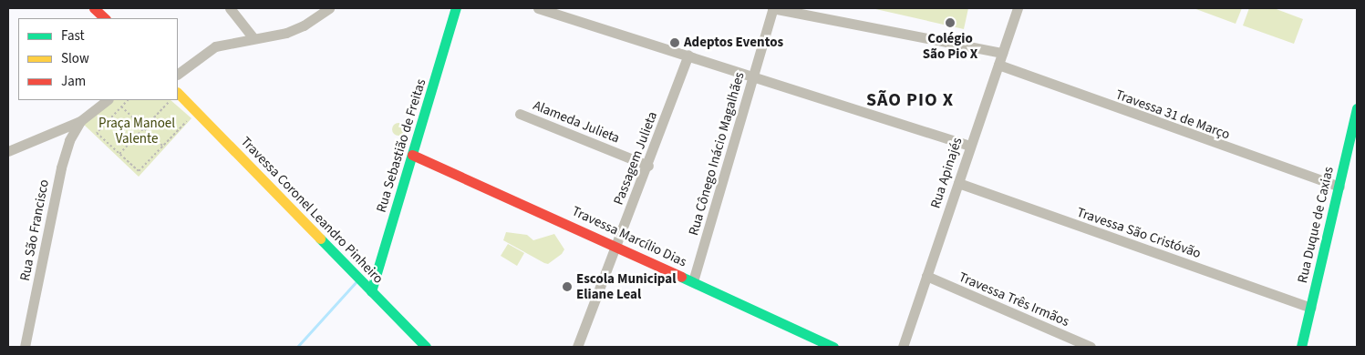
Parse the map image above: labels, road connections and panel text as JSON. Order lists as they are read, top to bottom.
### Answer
{
  "streets": {
    "street": [
      "Travessa 31 de Março",
      "Alameda Julieta",
      "Rua Sebastião de Freitas",
      "Rua Cônego Inácio Magalhães",
      "Passagem Julieta",
      "Rua Apinajés",
      "Travessa Coronel Leandro Pinheiro",
      "Rua Duque de Caxias",
      "Rua São Francisco",
      "Travessa São Cristóvão",
      "Travessa Marcílio Dias",
      "Travessa Três Irmãos"
    ]
  },
  "crossings": [
    ["Travessa 31 de Março", "Rua Apinajés"],
    ["Travessa 31 de Março", "Rua Duque de Caxias"],
    ["Alameda Julieta", "Passagem Julieta"],
    ["Rua Sebastião de Freitas", "Travessa Coronel Leandro Pinheiro"],
    ["Rua Sebastião de Freitas", "Travessa Marcílio Dias"],
    ["Rua Cônego Inácio Magalhães", "Travessa Marcílio Dias"],
    ["Passagem Julieta", "Travessa Marcílio Dias"],
    ["Rua Apinajés", "Travessa São Cristóvão"],
    ["Rua Apinajés", "Travessa Três Irmãos"],
    ["Rua Duque de Caxias", "Travessa São Cristóvão"]
  ],
  "districts": ["SÃO PIO X"],
  "parks": ["Praça Manoel Valente"],
  "places": ["Colégio São Pio X", "Adeptos Eventos", "Escola Municipal Eliane Leal"],
  "legend": ["Fast", "Slow", "Jam"]
}
